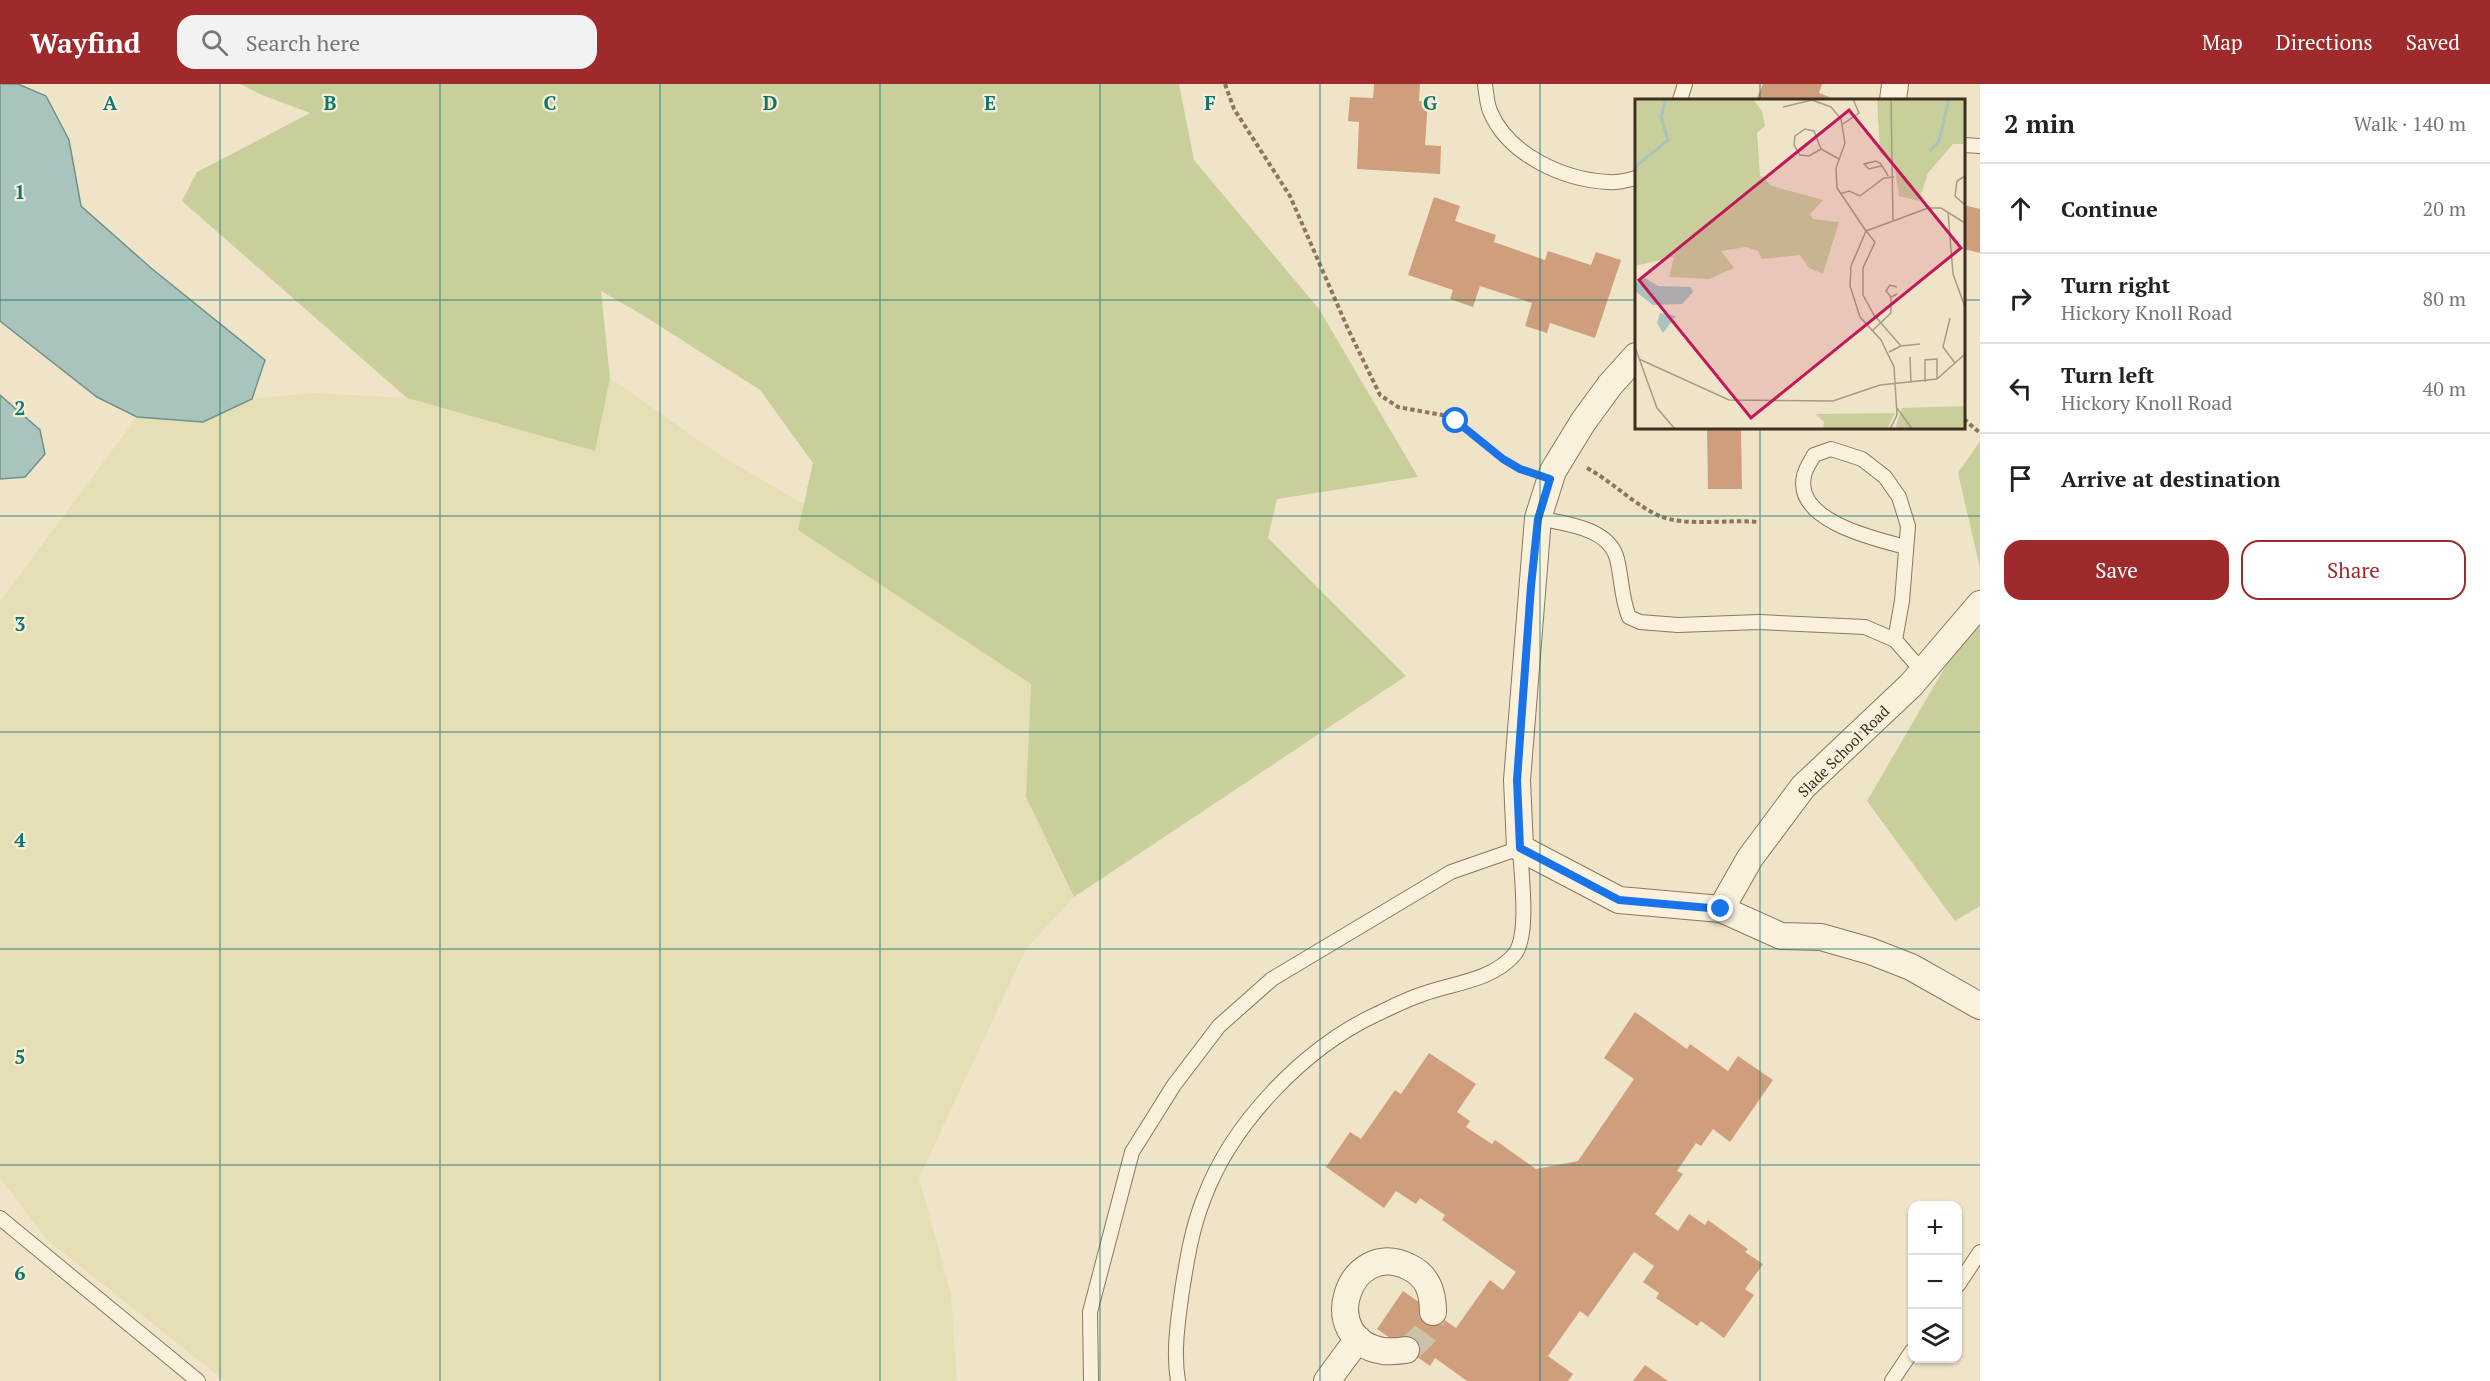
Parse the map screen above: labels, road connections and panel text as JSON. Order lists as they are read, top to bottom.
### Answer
{
  "streets": {
    "street": ["Slade School Road"]
  },
  "page": {
    "header": "Wayfind",
    "search": "Search here",
    "nav": ["Map", "Directions", "Saved"],
    "heading": ["2 min", "Walk · 140 m"],
    "list": [
      ["Continue", "20 m"],
      ["Turn right", "Hickory Knoll Road", "80 m"],
      ["Turn left", "Hickory Knoll Road", "40 m"],
      "Arrive at destination"
    ],
    "buttons": ["Save", "Share"],
    "map_buttons": ["+", "−"]
  },
  "grid": {
    "columns": [
      "A",
      "B",
      "C",
      "D",
      "E",
      "F",
      "G"
    ],
    "rows": [
      "1",
      "2",
      "3",
      "4",
      "5",
      "6"
    ]
  }
}
